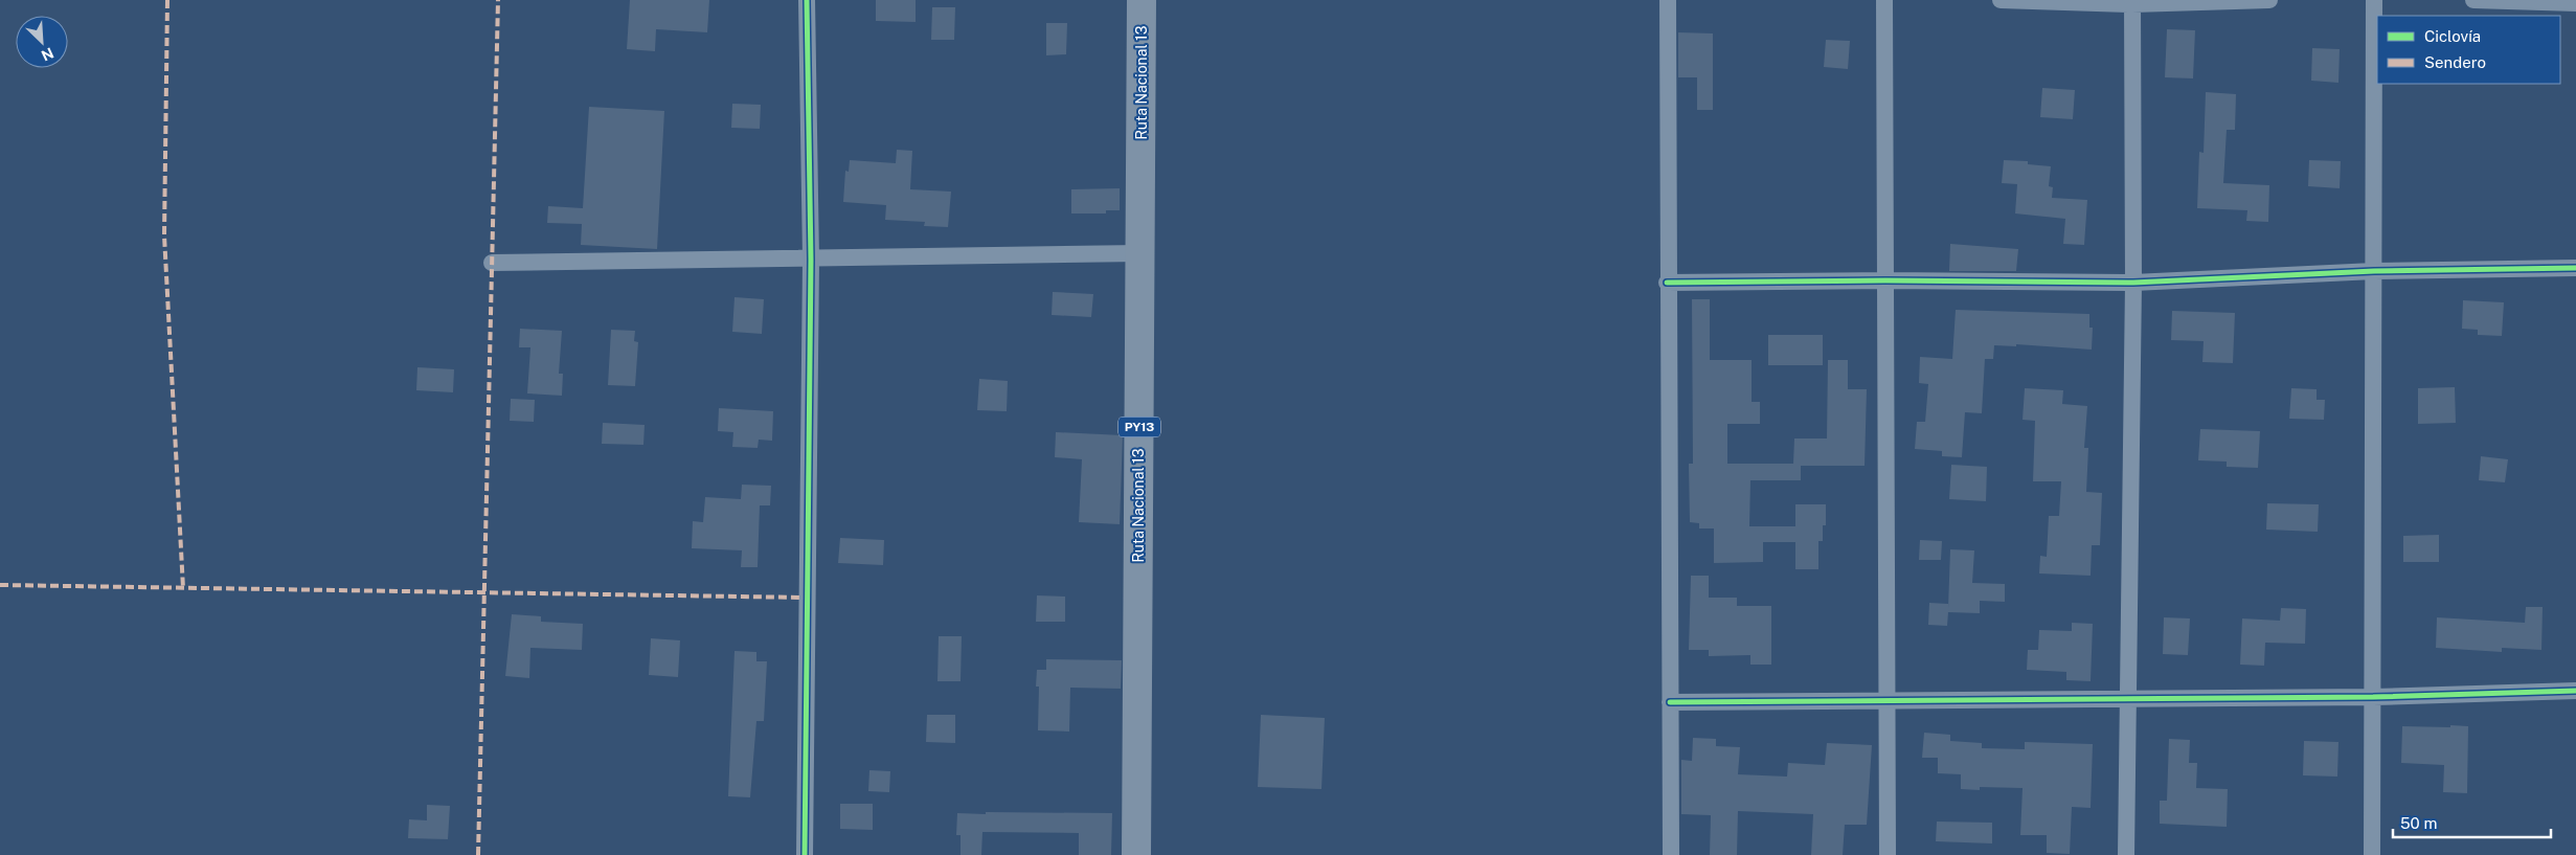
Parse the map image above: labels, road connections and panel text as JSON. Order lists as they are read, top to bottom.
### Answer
{
  "streets": {
    "highway": ["Ruta Nacional 13", "PY13"]
  },
  "legend": ["Ciclovía", "Sendero"],
  "scale_bar": "50 m",
  "north": "bottom right"
}
